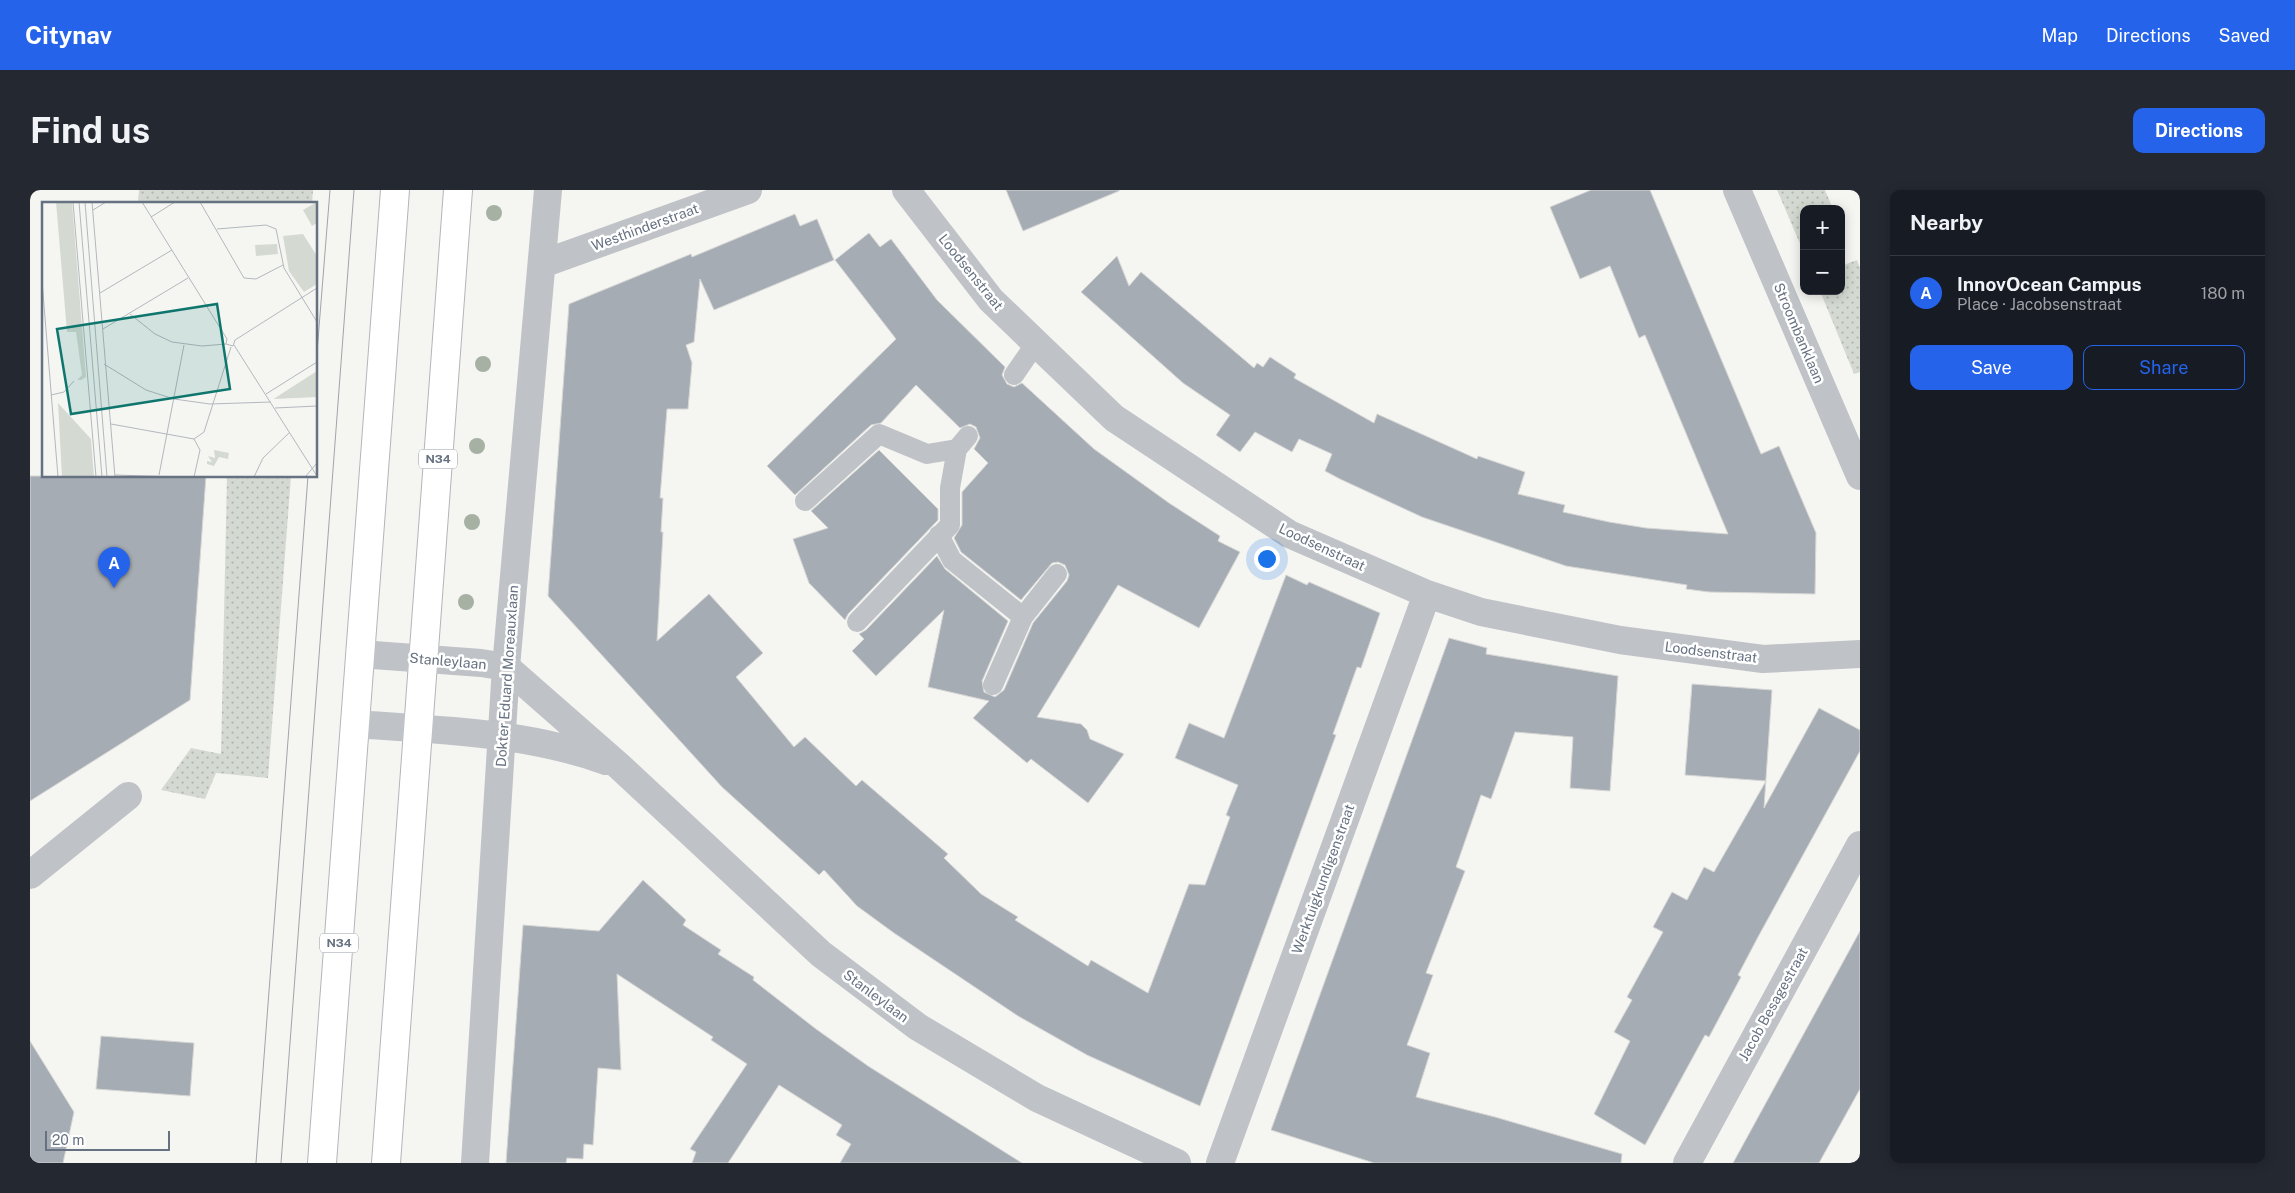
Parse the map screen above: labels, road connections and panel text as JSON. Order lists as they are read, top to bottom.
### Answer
{
  "streets": {
    "main road": ["N34"],
    "street": [
      "Westhinderstraat",
      "Loodsenstraat",
      "Stroombanklaan",
      "Stanleylaan",
      "Dokter Eduard Moreauxlaan",
      "Werktuigkundigenstraat",
      "Jacob Besagestraat"
    ]
  },
  "crossings": [
    ["Westhinderstraat", "Dokter Eduard Moreauxlaan"],
    ["Loodsenstraat", "Werktuigkundigenstraat"],
    ["N34", "Stanleylaan"],
    ["Stanleylaan", "Dokter Eduard Moreauxlaan"]
  ],
  "scale_bar": "20 m",
  "page": {
    "header": "Citynav",
    "nav": ["Map", "Directions", "Saved"],
    "buttons": [
      "Directions",
      ["Save", "Share"]
    ],
    "title": "Find us",
    "heading": "Nearby",
    "map_buttons": ["+", "−"],
    "list": [
      {
        "mark": "A",
        "name": "InnovOcean Campus",
        "note": "Place · Jacobsenstraat",
        "value": "180 m"
      }
    ],
    "pins": "A",
    "scale": "20 m"
  }
}
